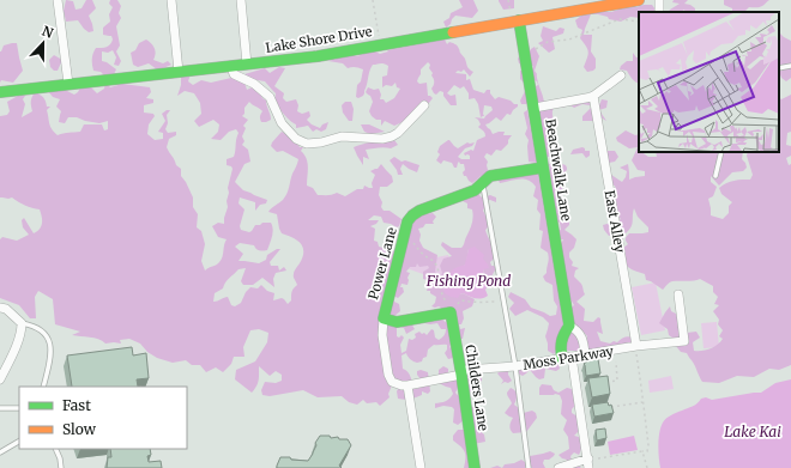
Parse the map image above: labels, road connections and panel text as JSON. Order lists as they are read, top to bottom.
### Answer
{
  "streets": {
    "street": [
      "Lake Shore Drive",
      "Beachwalk Lane",
      "East Alley",
      "Power Lane",
      "Moss Parkway",
      "Childers Lane"
    ]
  },
  "crossings": [
    ["Lake Shore Drive", "Beachwalk Lane"],
    ["Beachwalk Lane", "Power Lane"],
    ["East Alley", "Moss Parkway"],
    ["Power Lane", "Moss Parkway"],
    ["Power Lane", "Childers Lane"],
    ["Moss Parkway", "Childers Lane"]
  ],
  "water": ["Fishing Pond", "Lake Kai"],
  "legend": ["Fast", "Slow"],
  "north": "top"
}
